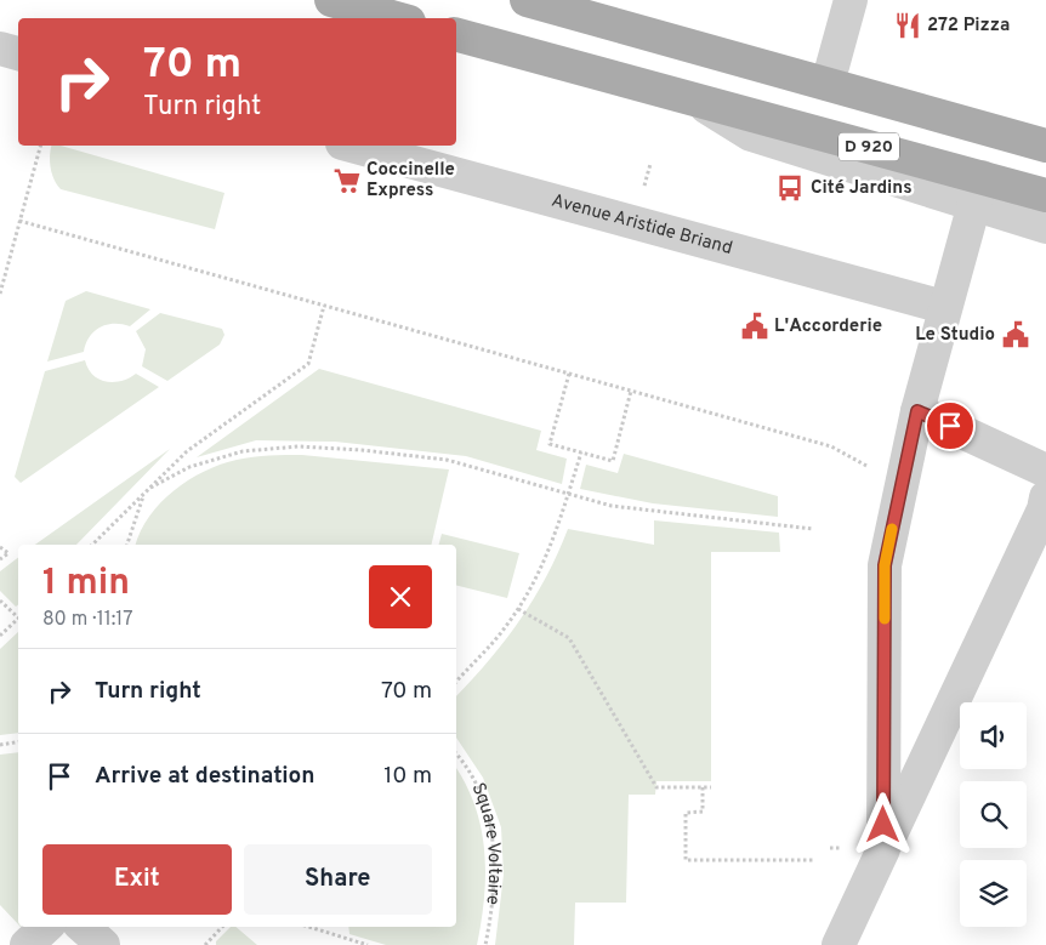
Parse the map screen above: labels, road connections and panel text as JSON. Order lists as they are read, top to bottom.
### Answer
{
  "streets": {
    "main road": ["D 920"],
    "street": ["Avenue Aristide Briand"],
    "path": ["Square Voltaire"]
  },
  "places": {
    "restaurant": ["272 Pizza"],
    "supermarket": ["Coccinelle Express"],
    "bus stop": ["Cité Jardins"],
    "public building": ["L'Accorderie", "Le Studio"]
  },
  "page": {
    "turn": ["70 m", "Turn right"],
    "heading": ["1 min", "80 m · 11:17"],
    "list": [
      {
        "name": "Turn right",
        "value": "70 m"
      },
      {
        "name": "Arrive at destination",
        "value": "10 m"
      }
    ],
    "buttons": ["Exit", "Share"]
  }
}
